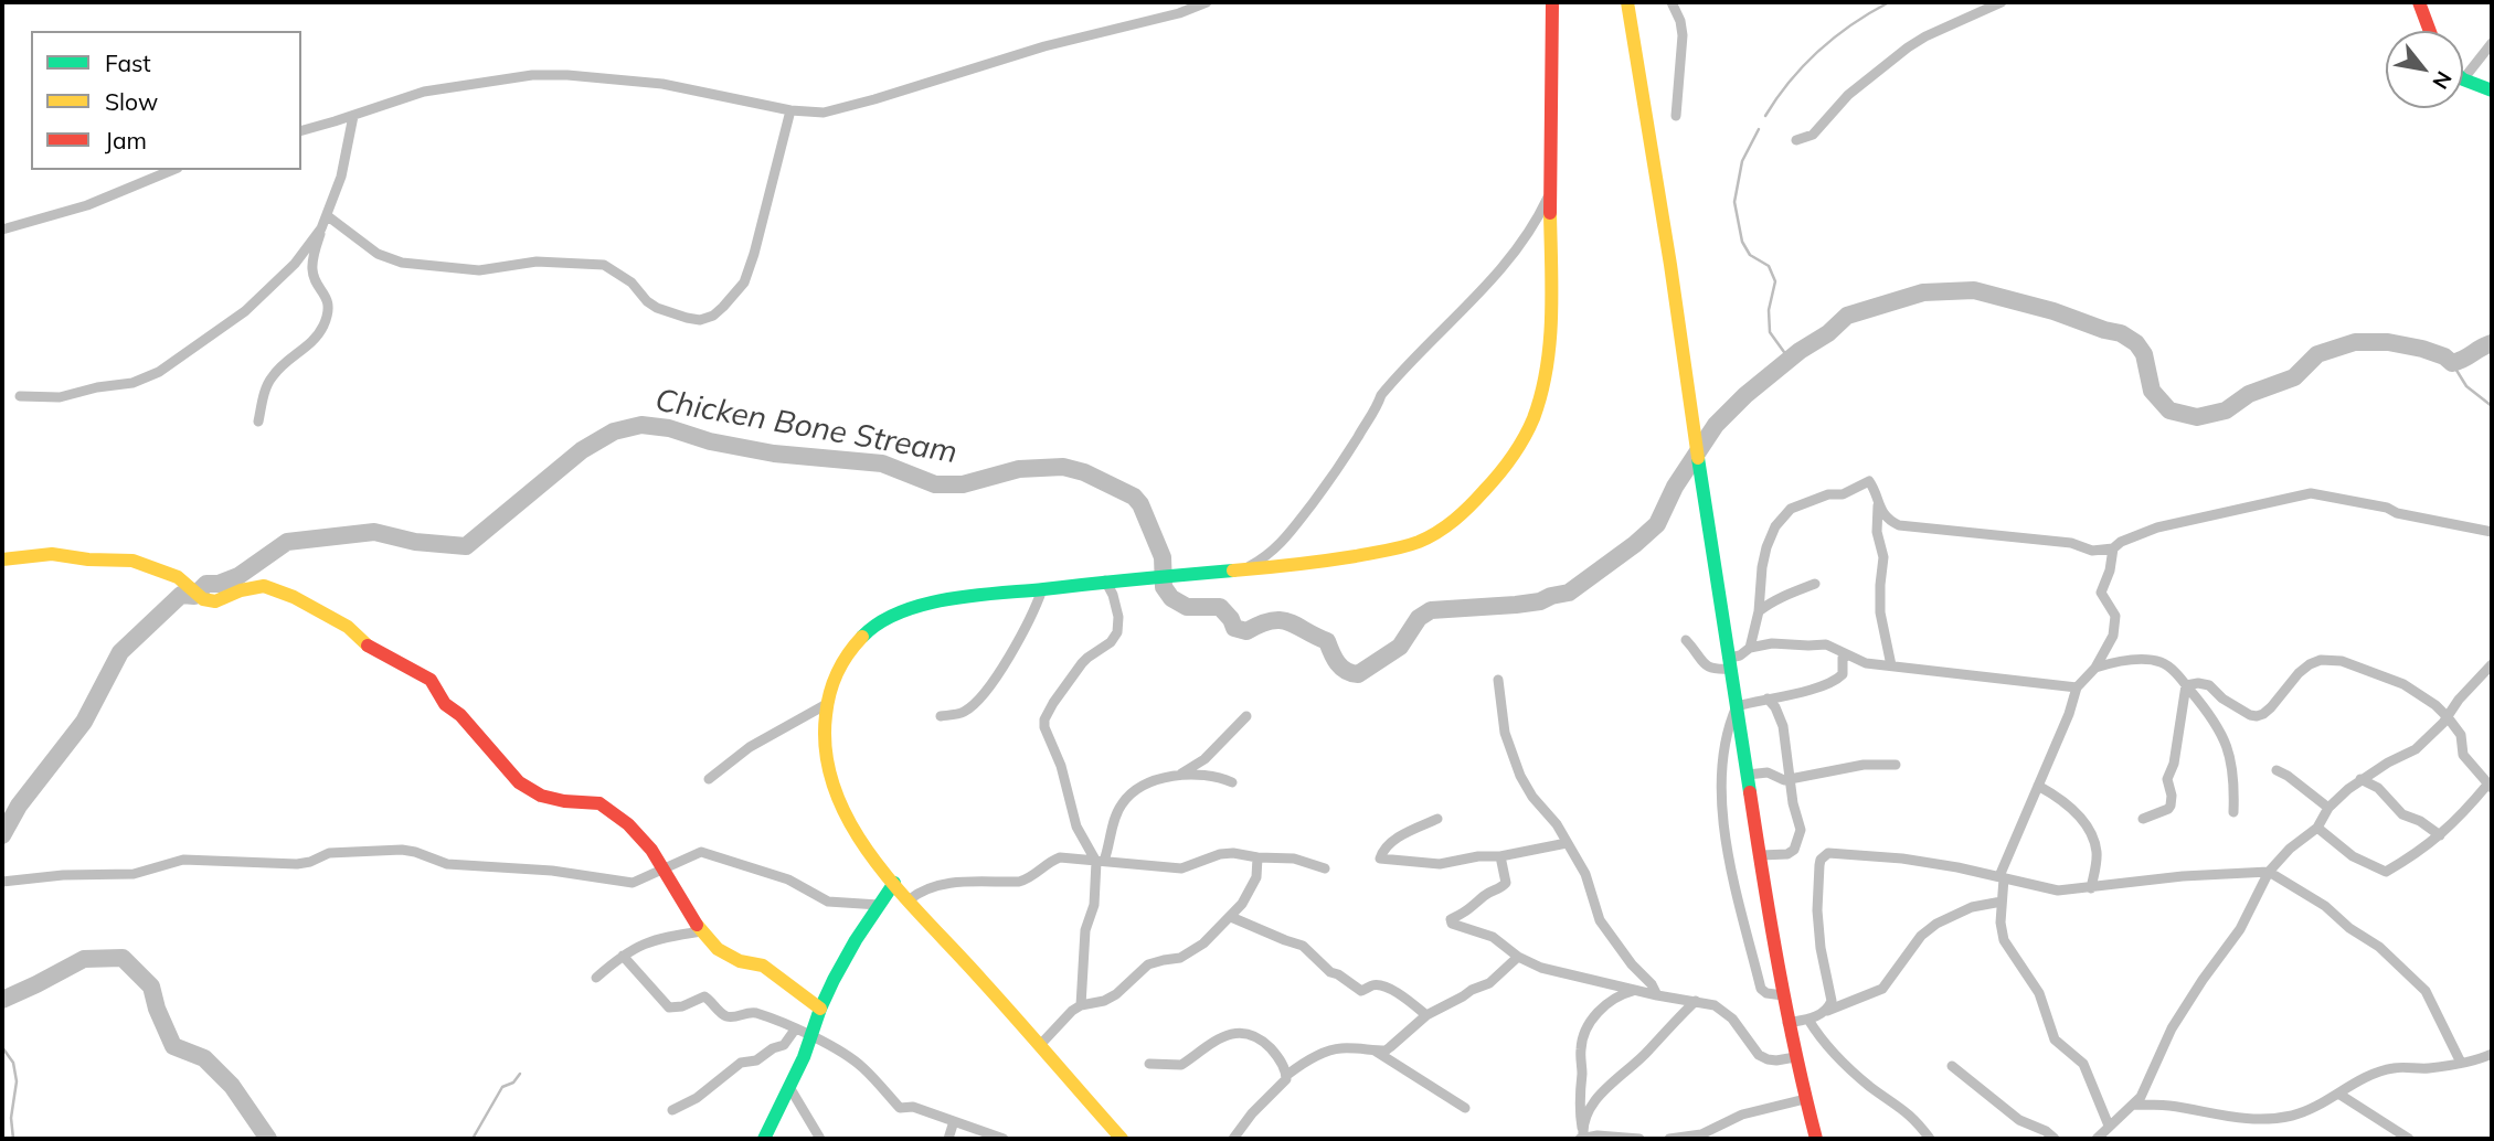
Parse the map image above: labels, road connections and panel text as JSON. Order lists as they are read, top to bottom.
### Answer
{
  "water": ["Chicken Bone Stream"],
  "legend": ["Fast", "Slow", "Jam"],
  "north": "bottom right"
}
